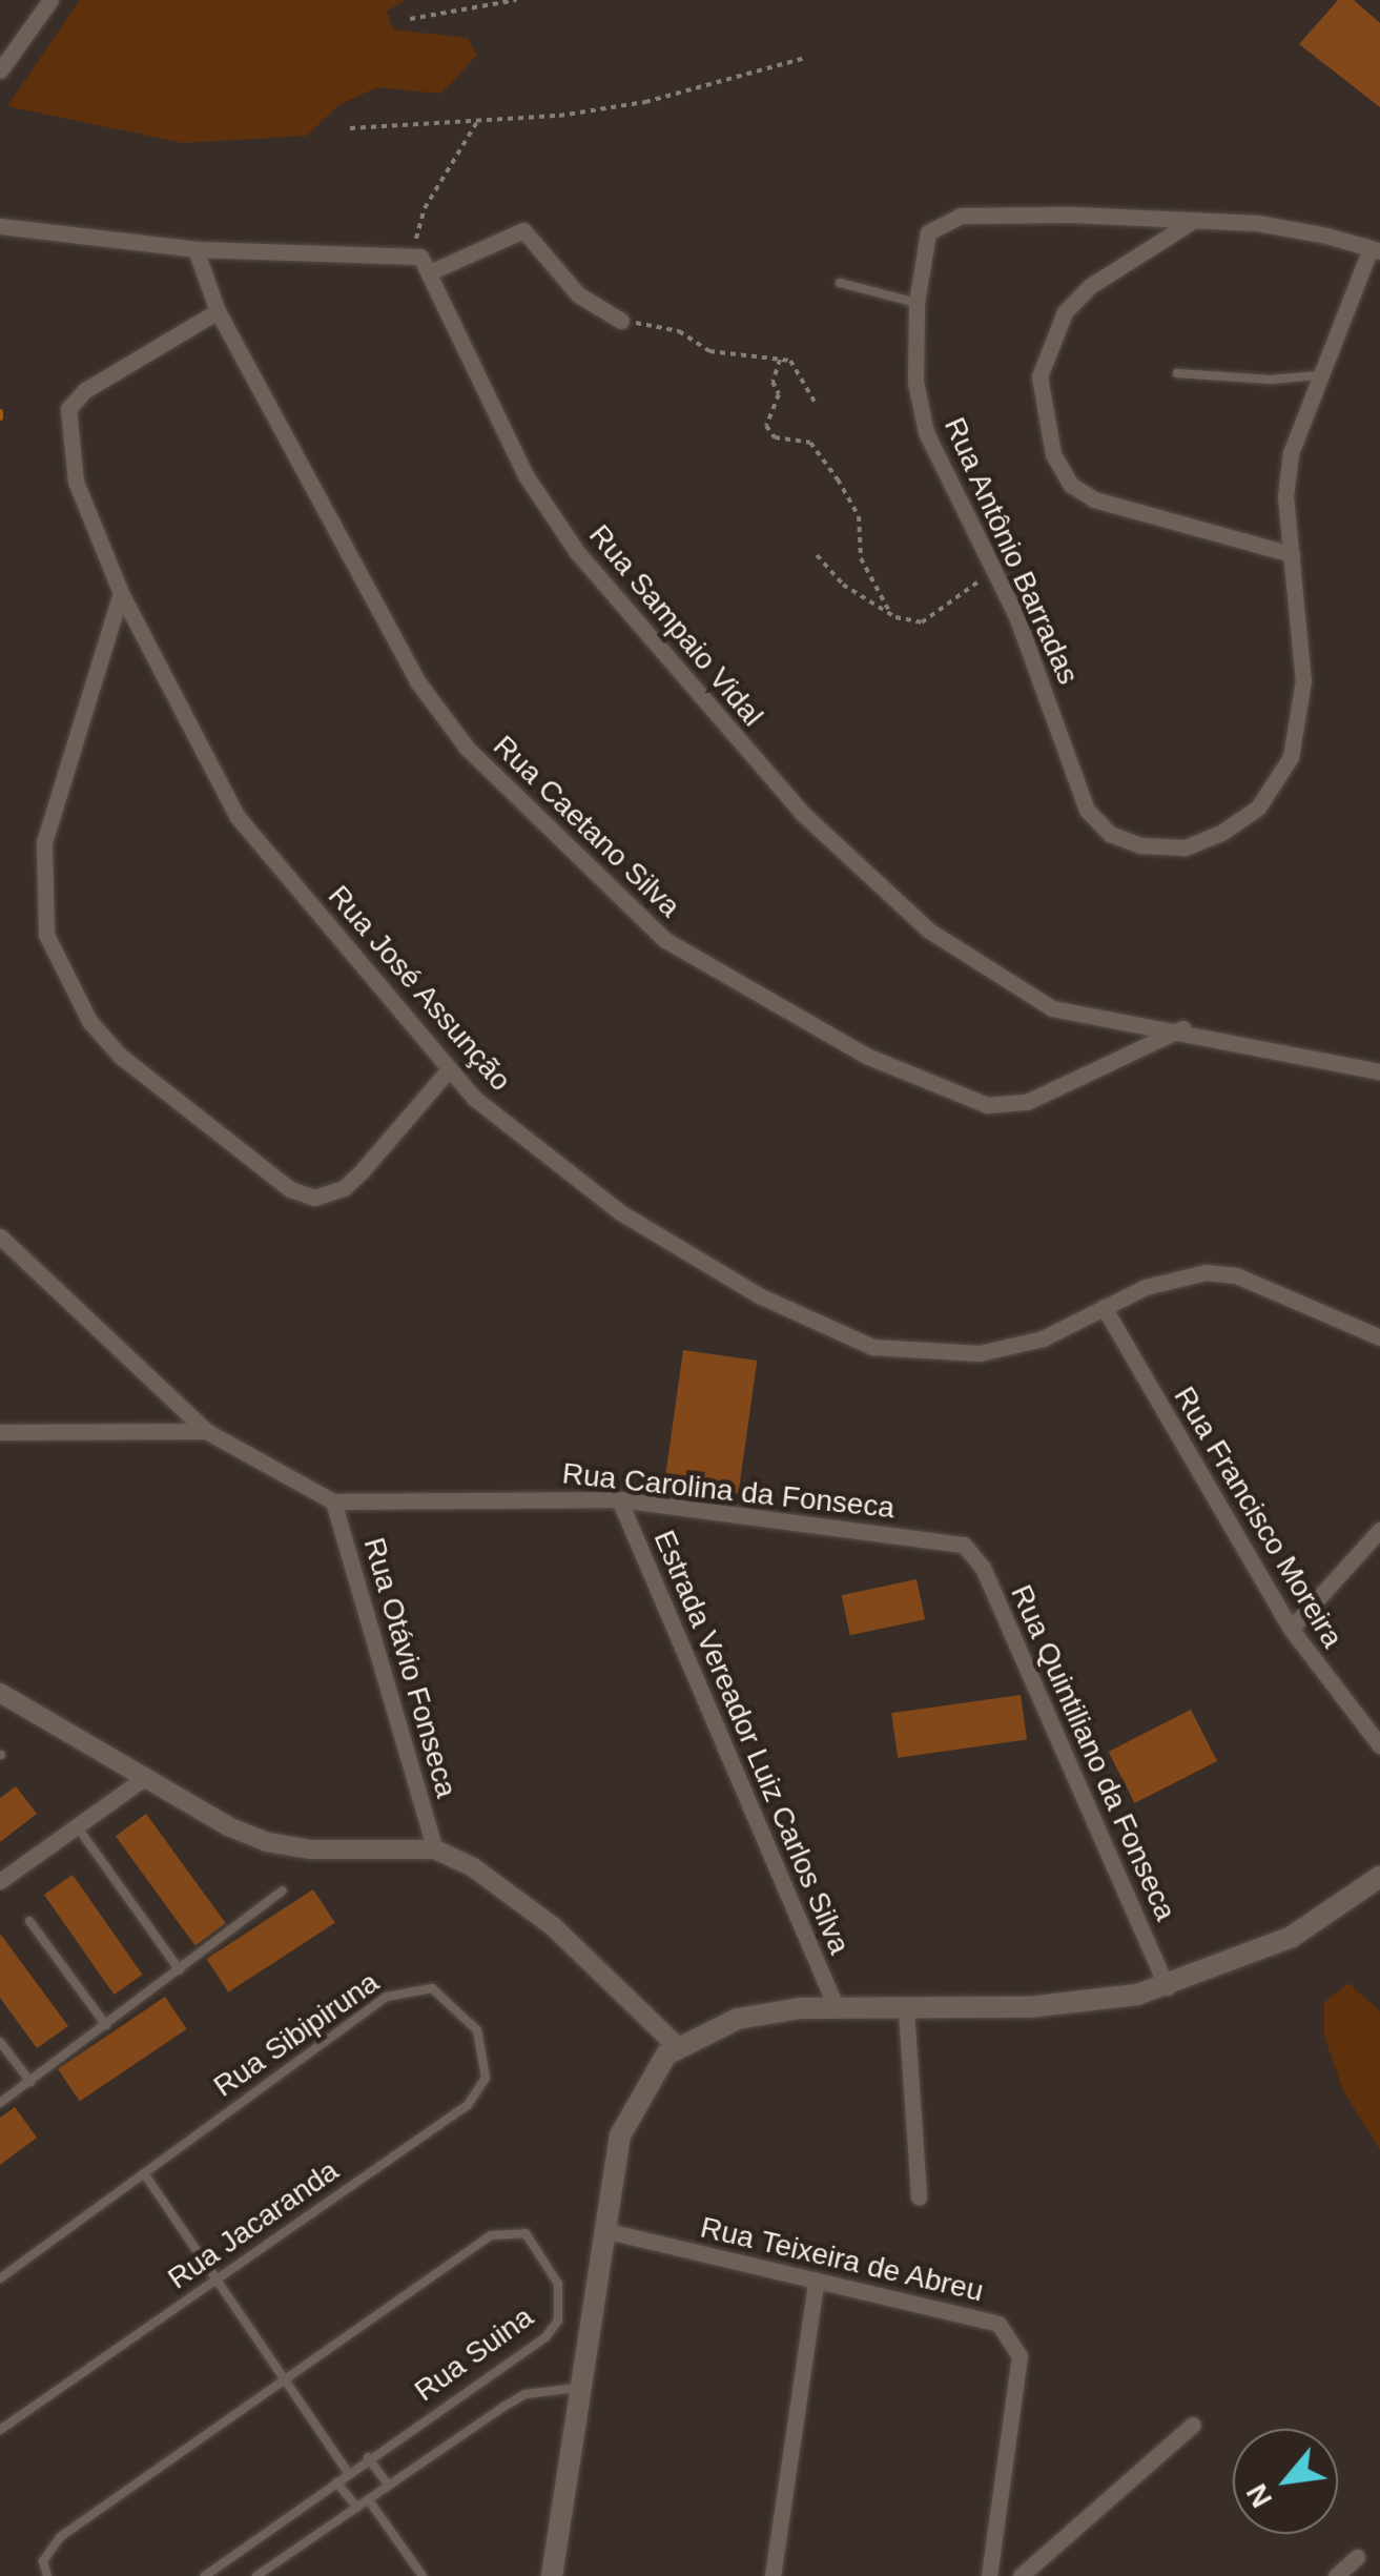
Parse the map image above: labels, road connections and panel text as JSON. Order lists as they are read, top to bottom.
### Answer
{
  "streets": {
    "street": [
      "Rua Antônio Barradas",
      "Rua Sampaio Vidal",
      "Rua Caetano Silva",
      "Rua José Assunção",
      "Rua Carolina da Fonseca",
      "Rua Francisco Moreira",
      "Rua Otávio Fonseca",
      "Estrada Vereador Luiz Carlos Silva",
      "Rua Quintiliano da Fonseca",
      "Rua Teixeira de Abreu"
    ],
    "lane": ["Rua Sibipiruna", "Rua Jacaranda", "Rua Suina"]
  },
  "crossings": [
    ["Rua Sampaio Vidal", "Rua Caetano Silva"],
    ["Rua Caetano Silva", "Rua José Assunção"],
    ["Rua José Assunção", "Rua Francisco Moreira"],
    ["Rua Carolina da Fonseca", "Rua Otávio Fonseca"],
    ["Rua Carolina da Fonseca", "Estrada Vereador Luiz Carlos Silva"],
    ["Rua Carolina da Fonseca", "Rua Quintiliano da Fonseca"],
    ["Rua Sibipiruna", "Rua Jacaranda"]
  ],
  "north": "bottom left"
}
